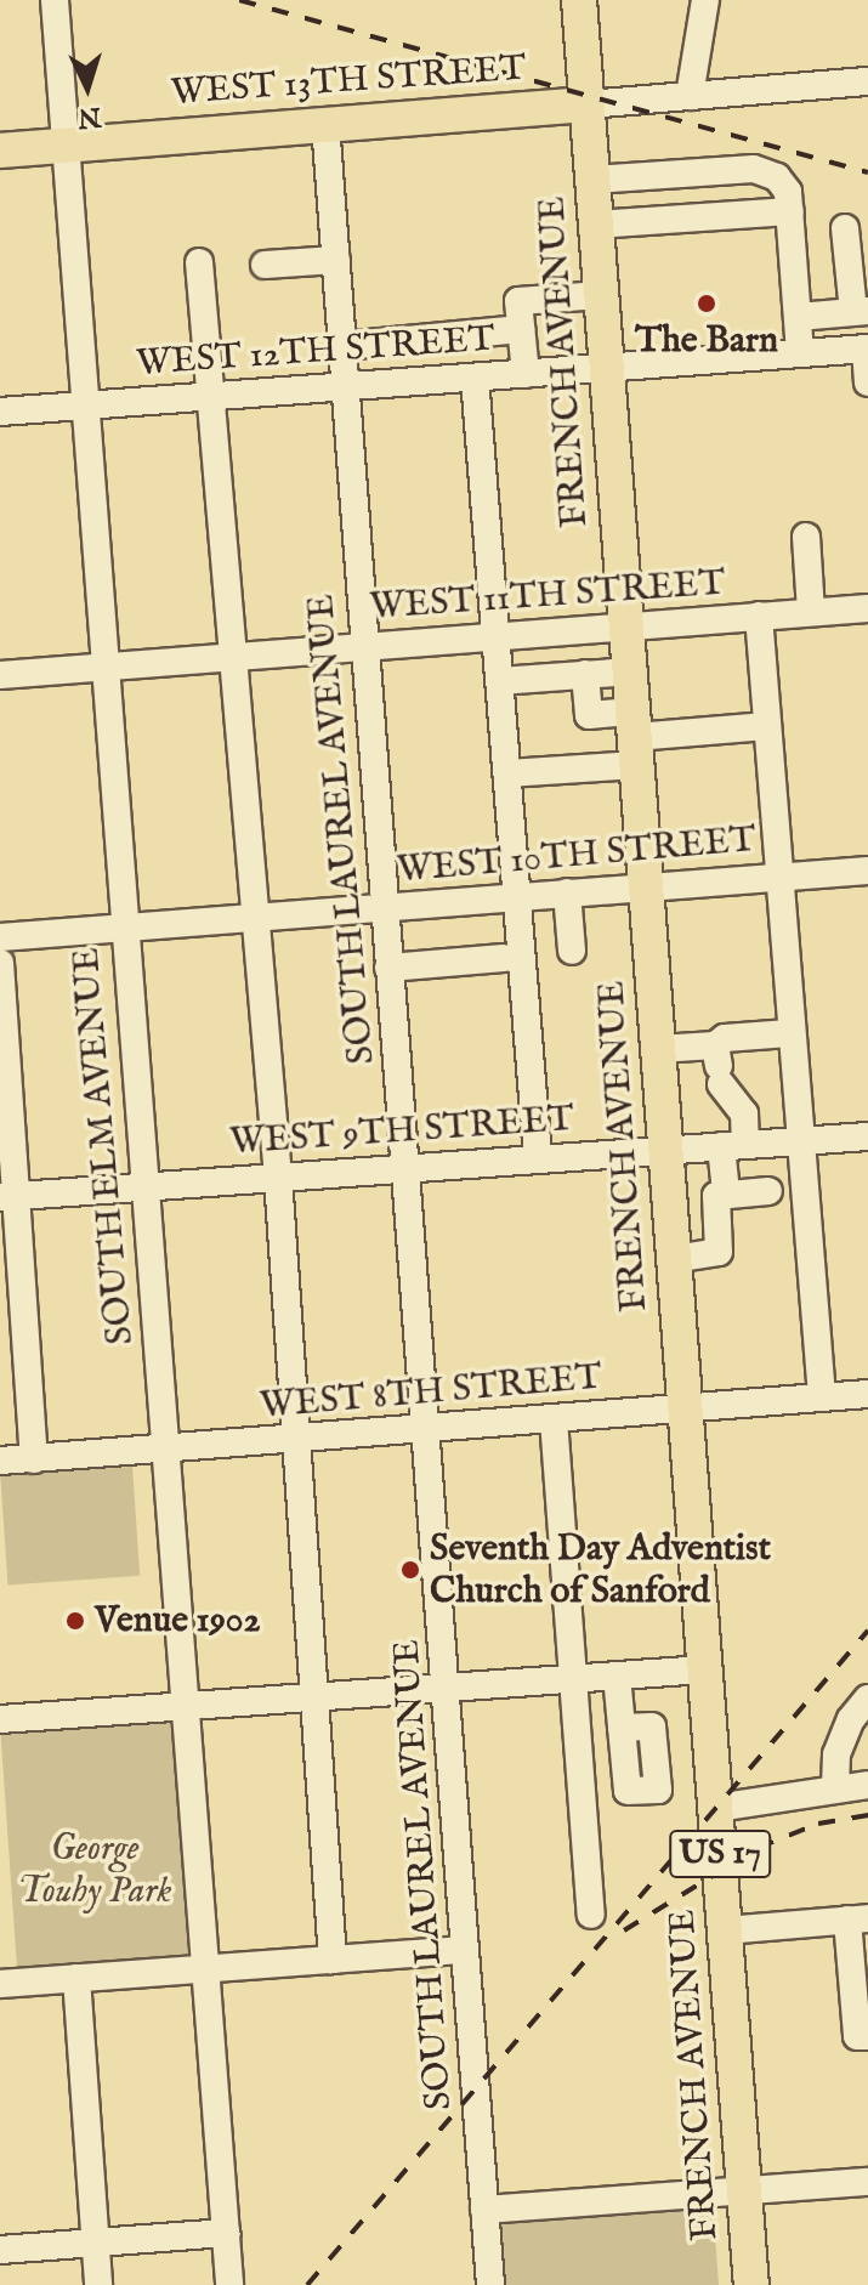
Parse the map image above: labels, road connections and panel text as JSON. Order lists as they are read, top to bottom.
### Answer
{
  "streets": {
    "main road": ["WEST 13TH STREET", "FRENCH AVENUE", "US 17"],
    "street": [
      "WEST 12TH STREET",
      "WEST 11TH STREET",
      "SOUTH LAUREL AVENUE",
      "WEST 10TH STREET",
      "WEST 9TH STREET",
      "SOUTH ELM AVENUE",
      "WEST 8TH STREET"
    ]
  },
  "crossings": [
    ["WEST 13TH STREET", "FRENCH AVENUE"],
    ["WEST 13TH STREET", "SOUTH LAUREL AVENUE"],
    ["WEST 13TH STREET", "SOUTH ELM AVENUE"],
    ["WEST 12TH STREET", "FRENCH AVENUE"],
    ["WEST 12TH STREET", "SOUTH LAUREL AVENUE"],
    ["WEST 12TH STREET", "SOUTH ELM AVENUE"],
    ["FRENCH AVENUE", "WEST 11TH STREET"],
    ["FRENCH AVENUE", "WEST 10TH STREET"],
    ["FRENCH AVENUE", "WEST 9TH STREET"],
    ["FRENCH AVENUE", "WEST 8TH STREET"],
    ["WEST 11TH STREET", "SOUTH LAUREL AVENUE"],
    ["WEST 11TH STREET", "SOUTH ELM AVENUE"],
    ["SOUTH LAUREL AVENUE", "WEST 10TH STREET"],
    ["SOUTH LAUREL AVENUE", "WEST 9TH STREET"],
    ["SOUTH LAUREL AVENUE", "WEST 8TH STREET"],
    ["WEST 10TH STREET", "SOUTH ELM AVENUE"],
    ["WEST 9TH STREET", "SOUTH ELM AVENUE"],
    ["SOUTH ELM AVENUE", "WEST 8TH STREET"]
  ],
  "parks": ["George Touhy Park"],
  "places": ["The Barn", "Seventh Day Adventist Church of Sanford", "Venue 1902"],
  "north": "bottom"
}
